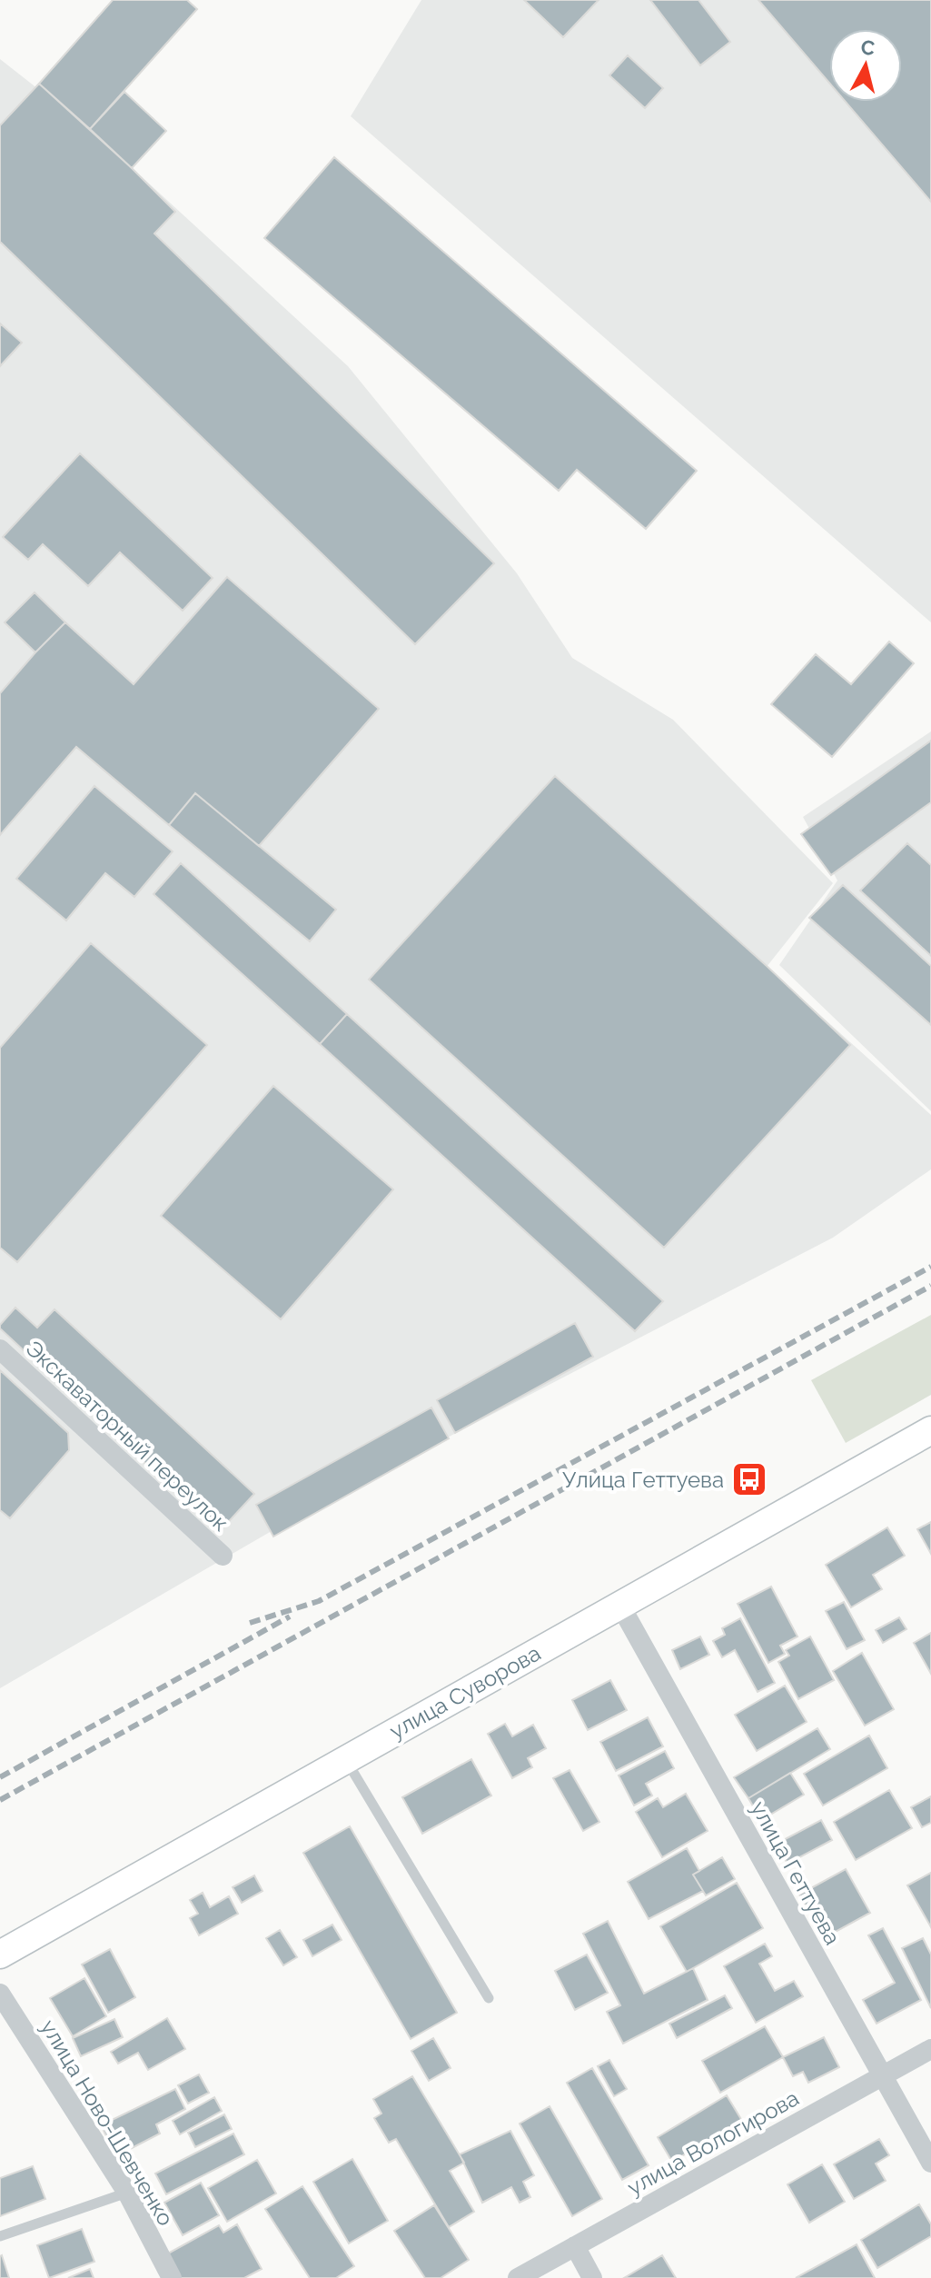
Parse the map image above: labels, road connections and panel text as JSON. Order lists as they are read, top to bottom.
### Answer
{
  "streets": {
    "street": [
      "Экскаваторный переулок",
      "улица Суворова",
      "улица Геттуева",
      "улица Ново-Шевченко",
      "улица Вологирова"
    ]
  },
  "crossings": [
    ["улица Суворова", "улица Геттуева"],
    ["улица Геттуева", "улица Вологирова"]
  ],
  "places": {
    "bus stop": ["Улица Геттуева"]
  },
  "north": "top"
}
